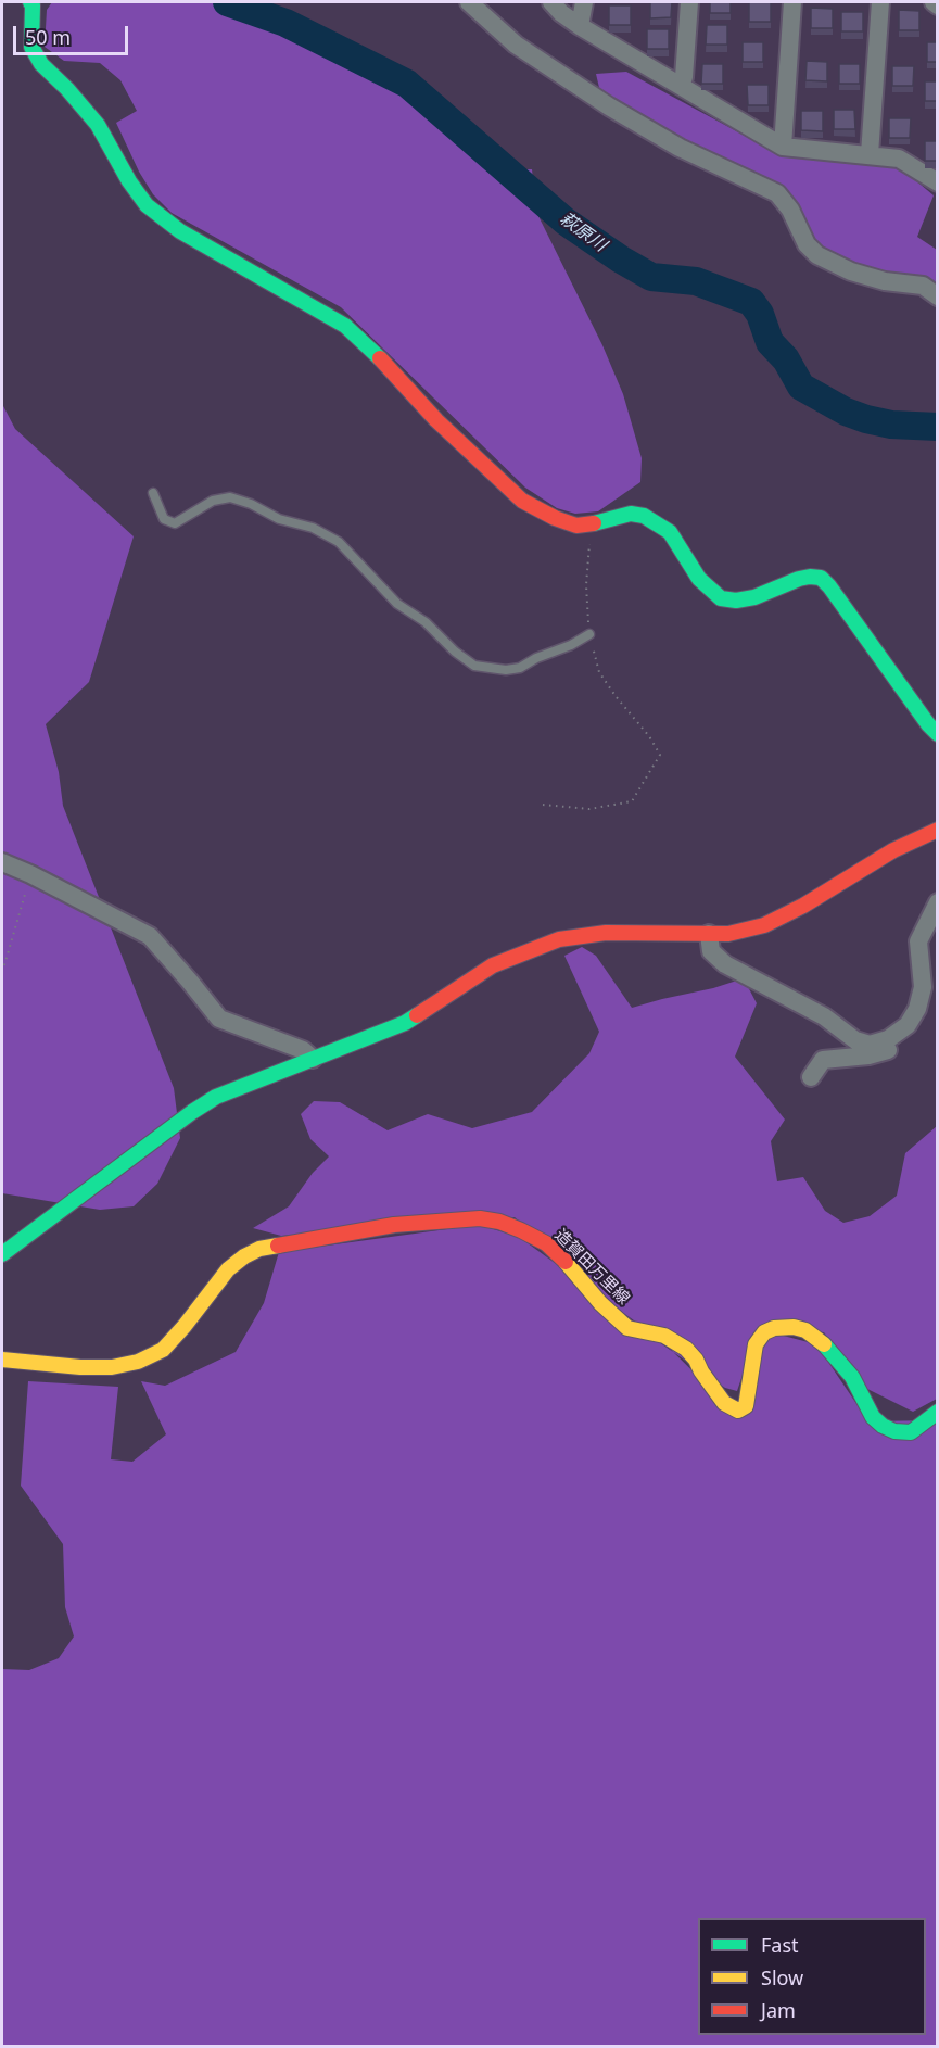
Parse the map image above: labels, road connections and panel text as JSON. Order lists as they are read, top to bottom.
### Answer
{
  "streets": {
    "street": ["造賀田万里線"]
  },
  "water": ["萩原川"],
  "legend": ["Fast", "Slow", "Jam"],
  "scale_bar": "50 m"
}
